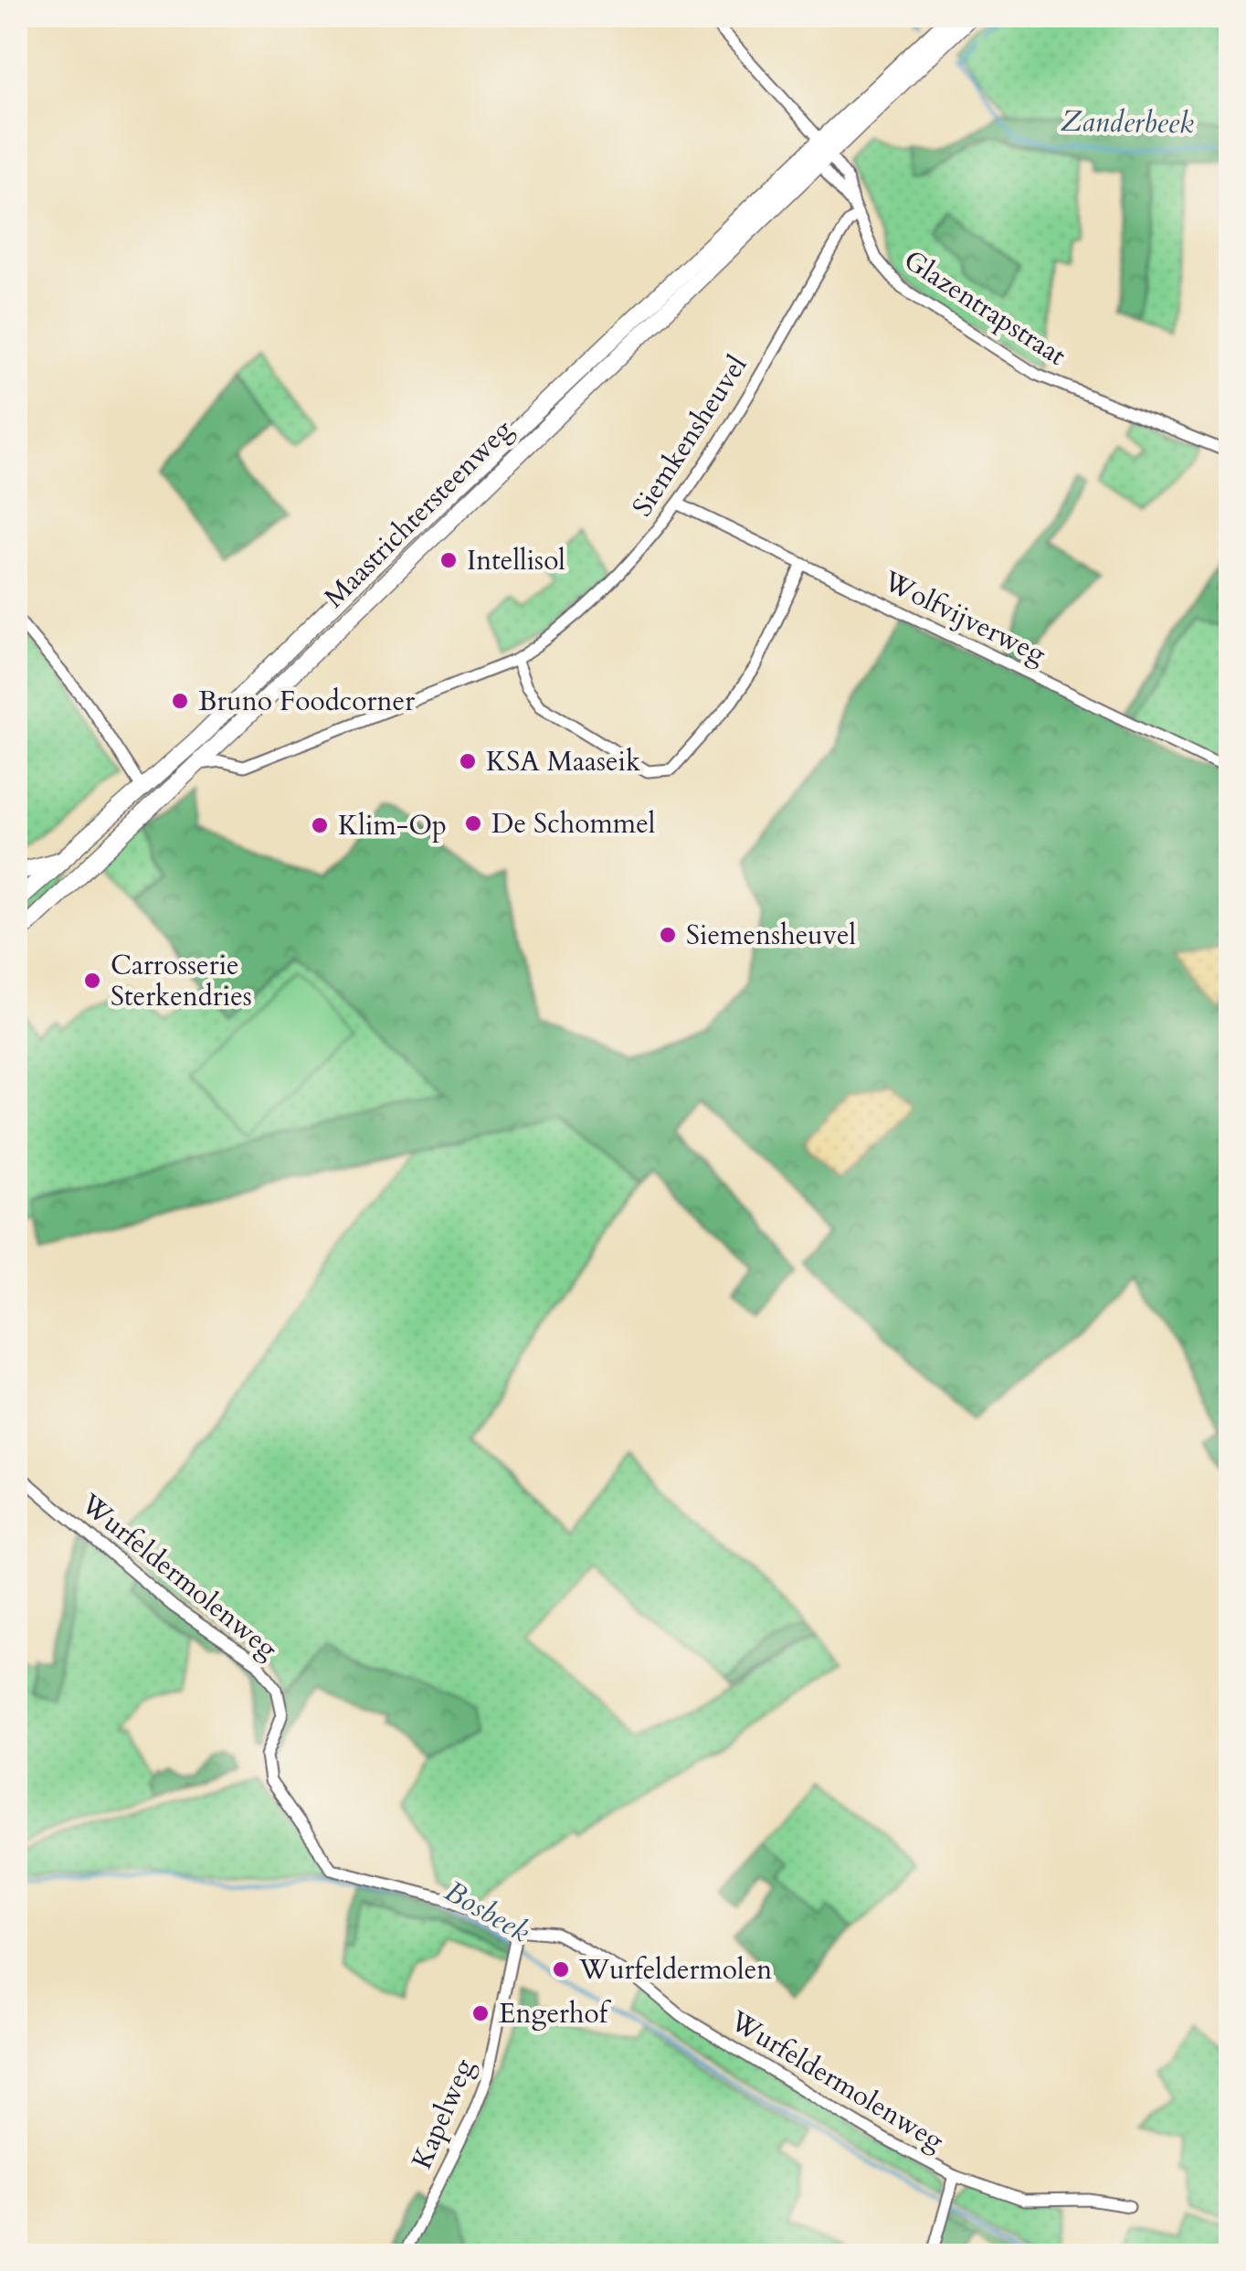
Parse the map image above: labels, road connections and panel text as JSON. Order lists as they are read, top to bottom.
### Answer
{
  "streets": {
    "main road": ["Maastrichtersteenweg"],
    "street": [
      "Glazentrapstraat",
      "Siemkensheuvel",
      "Wolfvijverweg",
      "Wurfeldermolenweg",
      "Kapelweg"
    ]
  },
  "crossings": [
    ["Glazentrapstraat", "Siemkensheuvel"],
    ["Glazentrapstraat", "Maastrichtersteenweg"],
    ["Siemkensheuvel", "Maastrichtersteenweg"],
    ["Siemkensheuvel", "Wolfvijverweg"],
    ["Wurfeldermolenweg", "Kapelweg"]
  ],
  "water": ["Zanderbeek", "Bosbeek"],
  "places": [
    "Intellisol",
    "Bruno Foodcorner",
    "KSA Maaseik",
    "De Schommel",
    "Klim-Op",
    "Siemensheuvel",
    "Carrosserie Sterkendries",
    "Wurfeldermolen",
    "Engerhof"
  ]
}
